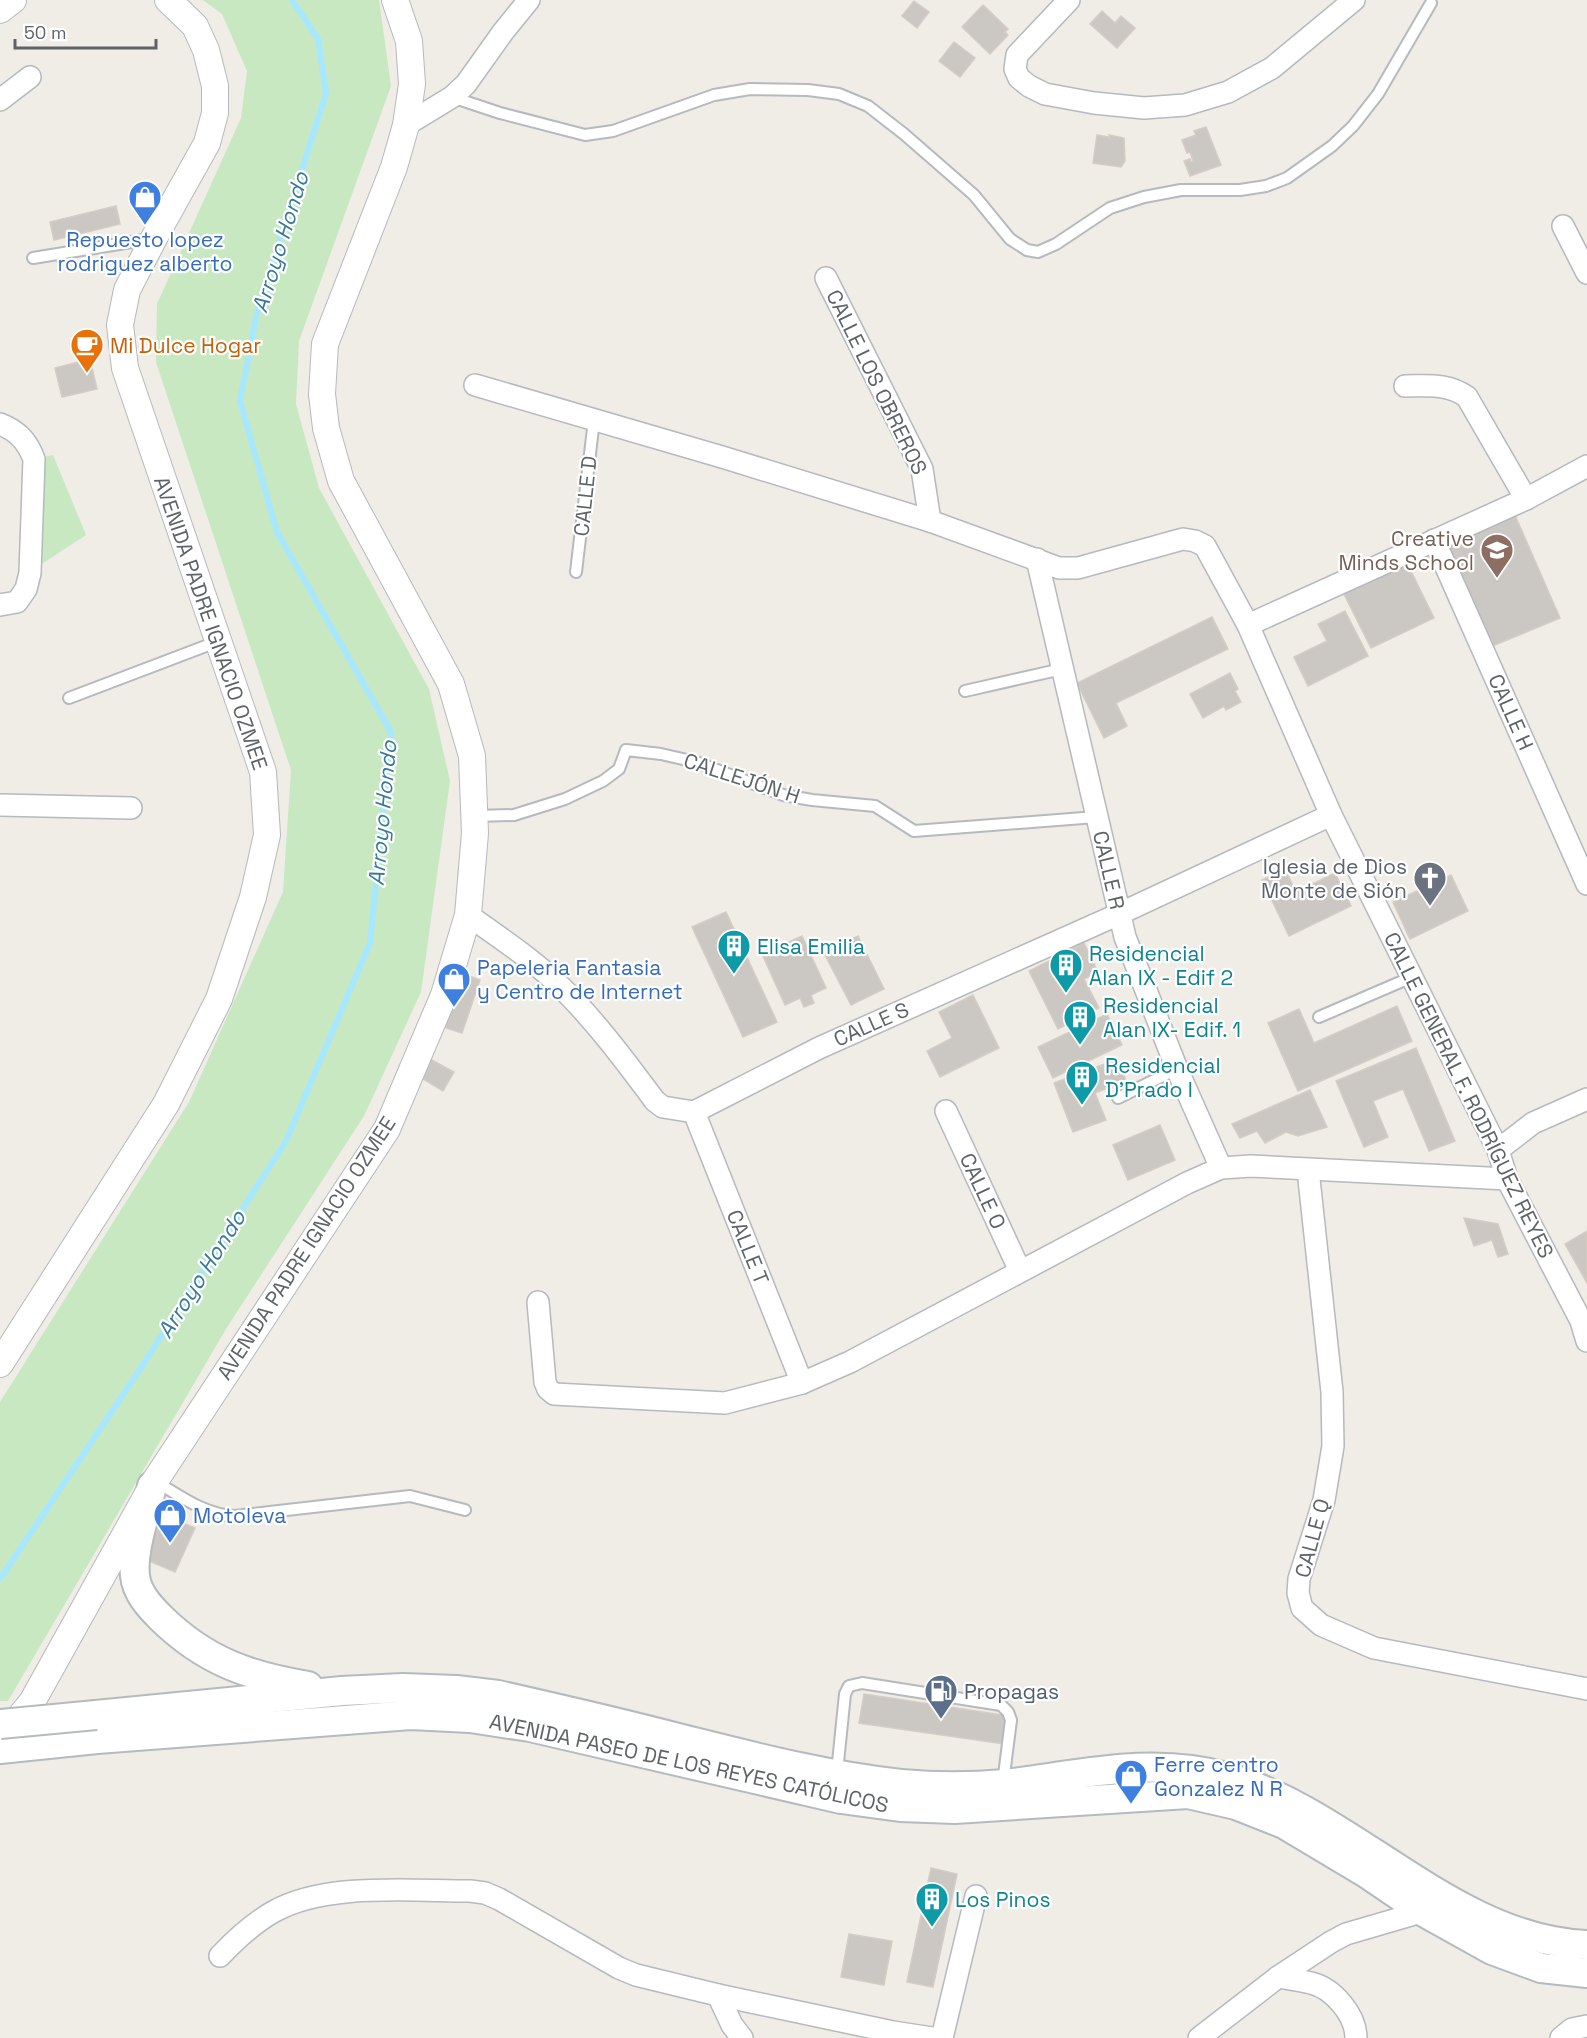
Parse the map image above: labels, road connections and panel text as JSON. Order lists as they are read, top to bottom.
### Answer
{
  "streets": {
    "main road": ["AVENIDA PASEO DE LOS REYES CATÓLICOS"],
    "street": [
      "CALLE LOS OBREROS",
      "AVENIDA PADRE IGNACIO OZMEE",
      "CALLE H",
      "CALLE R",
      "CALLE S",
      "CALLE GENERAL F. RODRÍGUEZ REYES",
      "CALLE O",
      "CALLE T",
      "CALLE Q"
    ],
    "lane": ["CALLE D", "CALLEJÓN H"]
  },
  "crossings": [
    ["AVENIDA PADRE IGNACIO OZMEE", "CALLEJÓN H"],
    ["CALLEJÓN H", "CALLE R"],
    ["CALLE R", "CALLE S"],
    ["CALLE R", "CALLE GENERAL F. RODRÍGUEZ REYES"],
    ["CALLE S", "CALLE GENERAL F. RODRÍGUEZ REYES"],
    ["CALLE S", "CALLE T"]
  ],
  "water": ["Arroyo Hondo"],
  "places": {
    "shop": [
      "Repuesto lopez rodriguez alberto",
      "Papeleria Fantasia y Centro de Internet",
      "Motoleva",
      "Ferre centro Gonzalez N R"
    ],
    "cafe": ["Mi Dulce Hogar"],
    "school or university": ["Creative Minds School"],
    "church": ["Iglesia de Dios Monte de Sión"],
    "building": [
      "Elisa Emilia",
      "Residencial Alan IX - Edif 2",
      "Residencial Alan IX- Edif. 1",
      "Residencial D'Prado I",
      "Los Pinos"
    ],
    "fuel station": ["Propagas"]
  },
  "scale_bar": "50 m"
}
